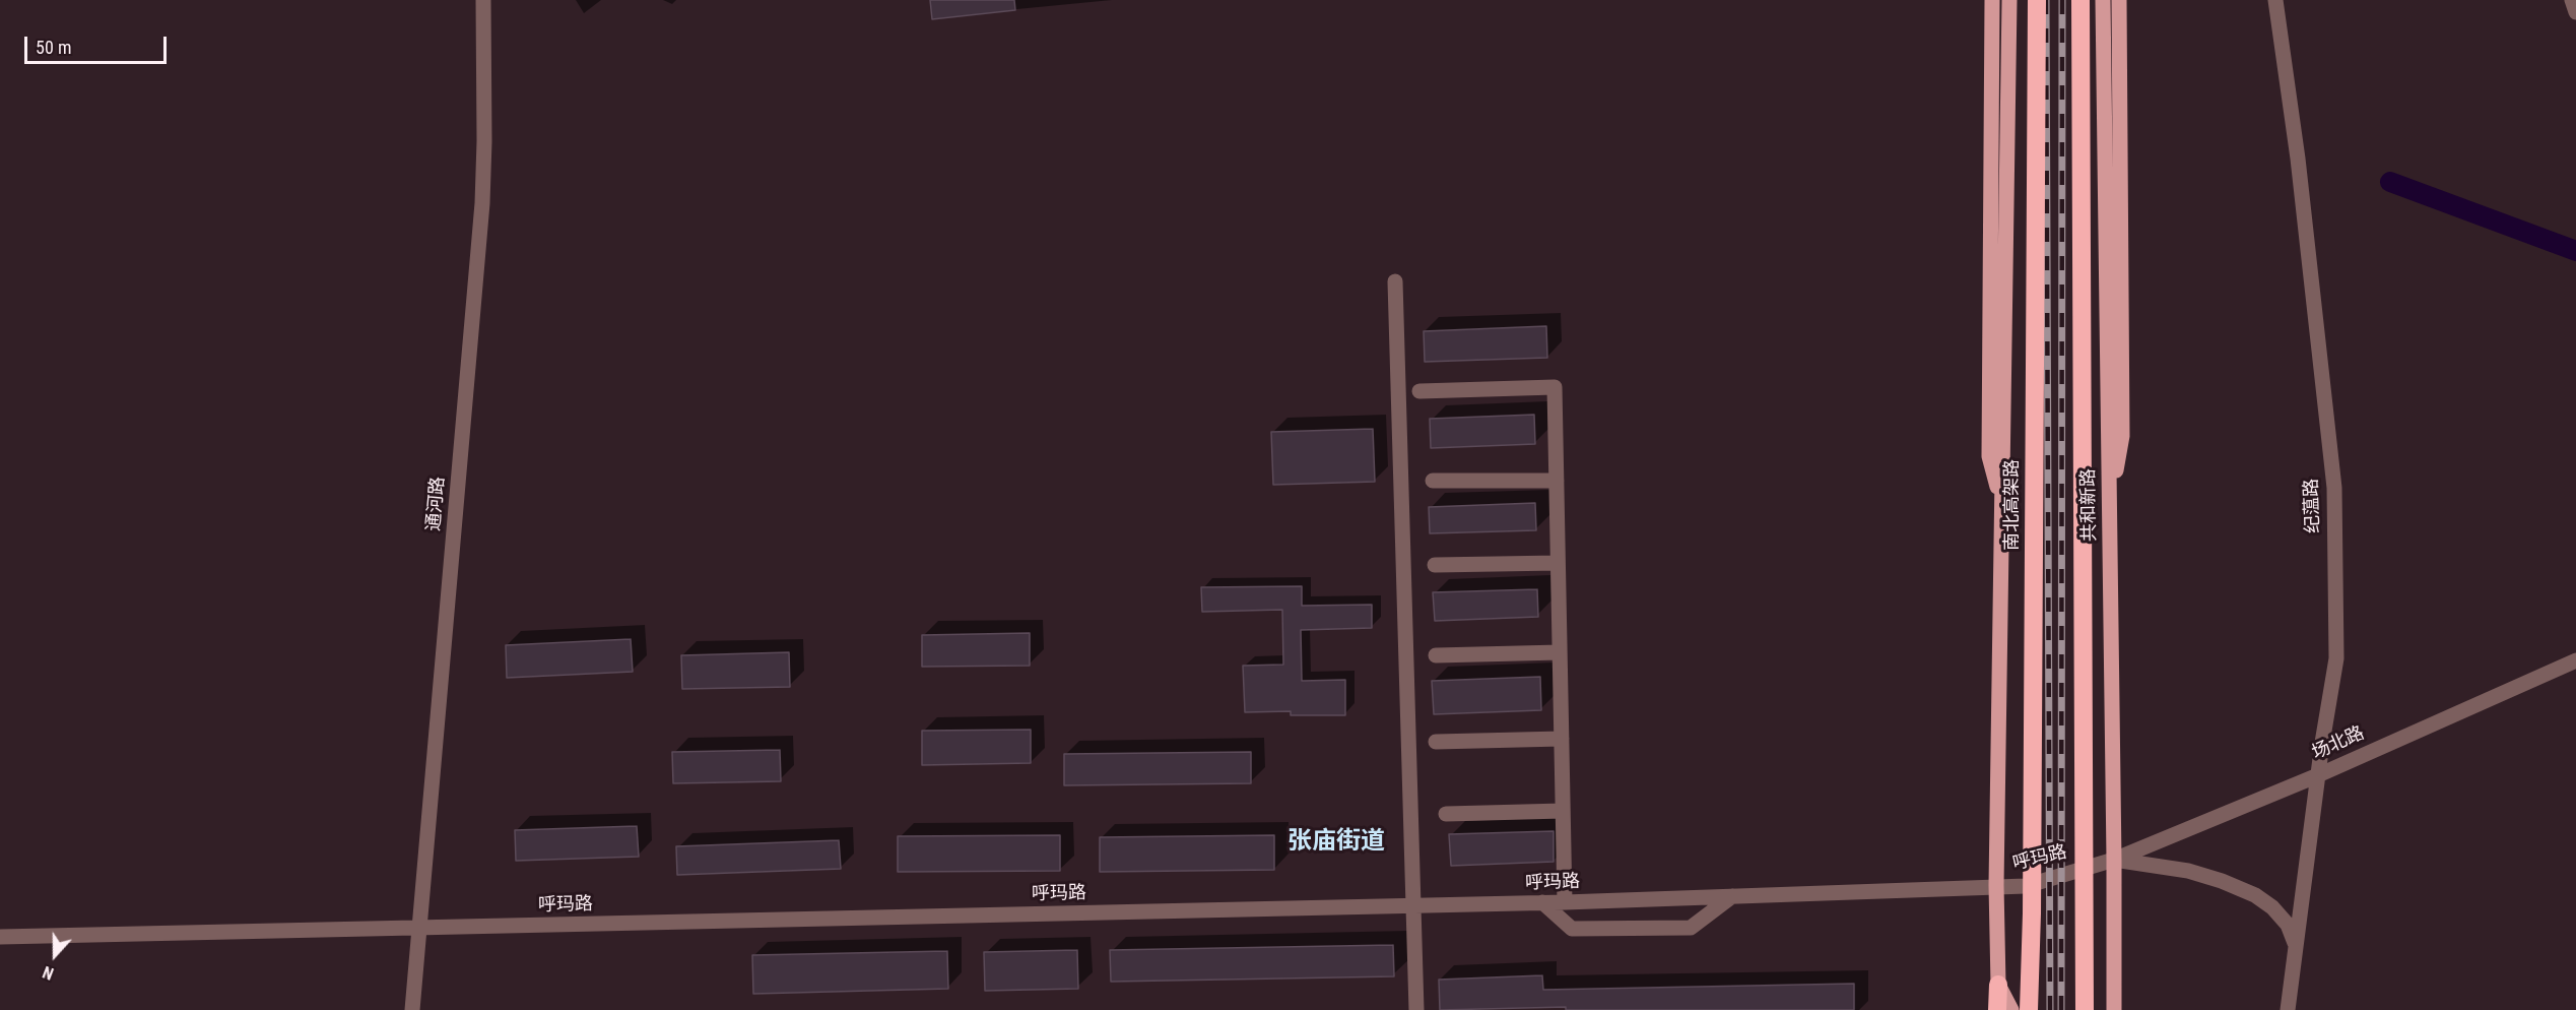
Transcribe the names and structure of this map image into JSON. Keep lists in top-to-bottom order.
{
  "streets": {
    "highway": ["南北高架路"],
    "main road": ["共和新路"],
    "street": [
      "通河路",
      "纪蕰路",
      "场北路",
      "呼玛路"
    ]
  },
  "crossings": [
    ["通河路", "呼玛路"],
    ["共和新路", "场北路"],
    ["共和新路", "呼玛路"],
    ["纪蕰路", "场北路"],
    ["场北路", "呼玛路"]
  ],
  "districts": ["张庙街道"],
  "scale_bar": "50 m",
  "north": "bottom"
}
